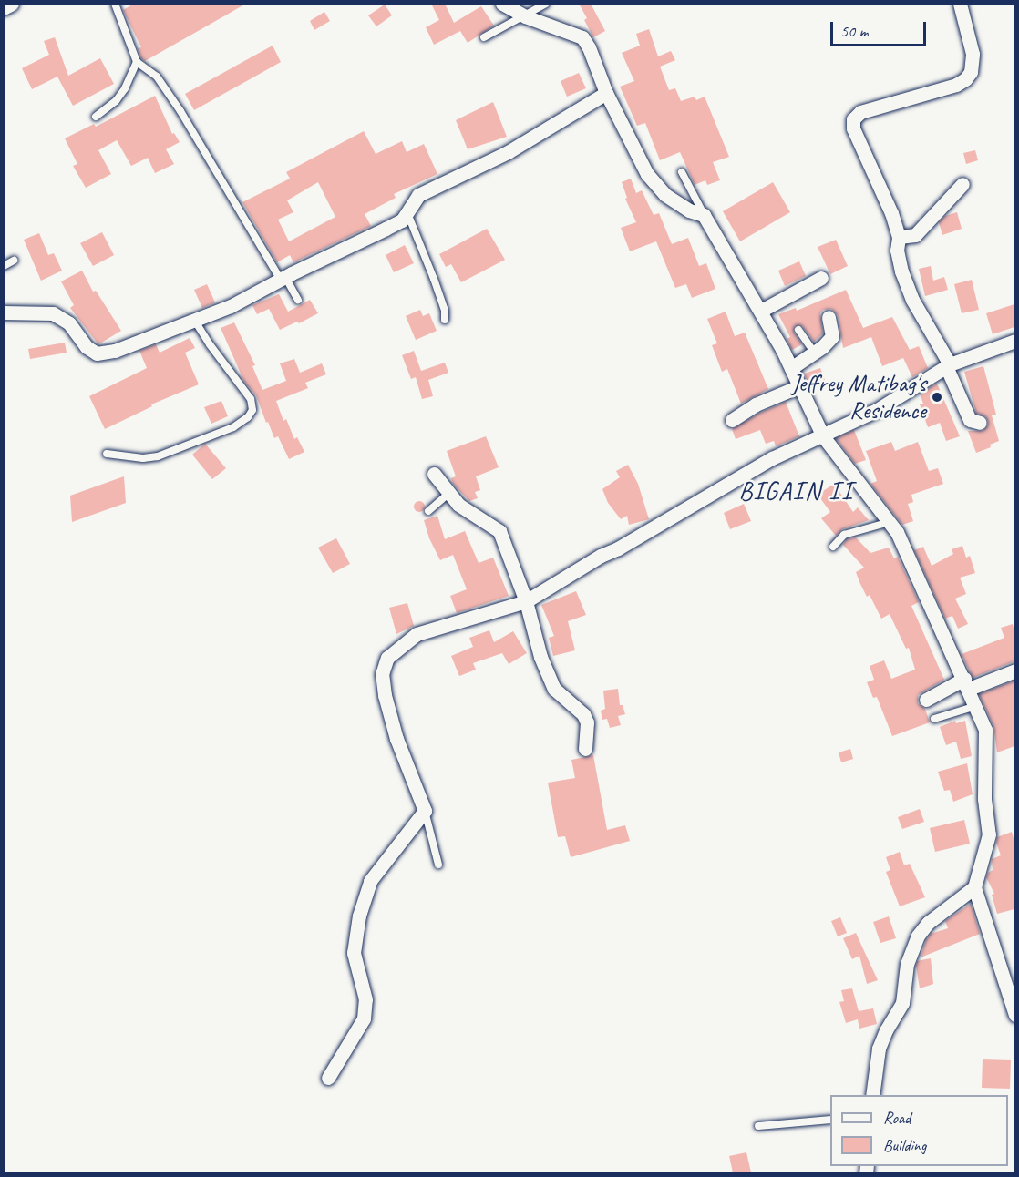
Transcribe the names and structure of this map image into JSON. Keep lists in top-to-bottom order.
{
  "districts": ["BIGAIN II"],
  "places": ["Jeffrey Matibag's Residence"],
  "legend": ["Road", "Building"],
  "scale_bar": "50 m"
}
